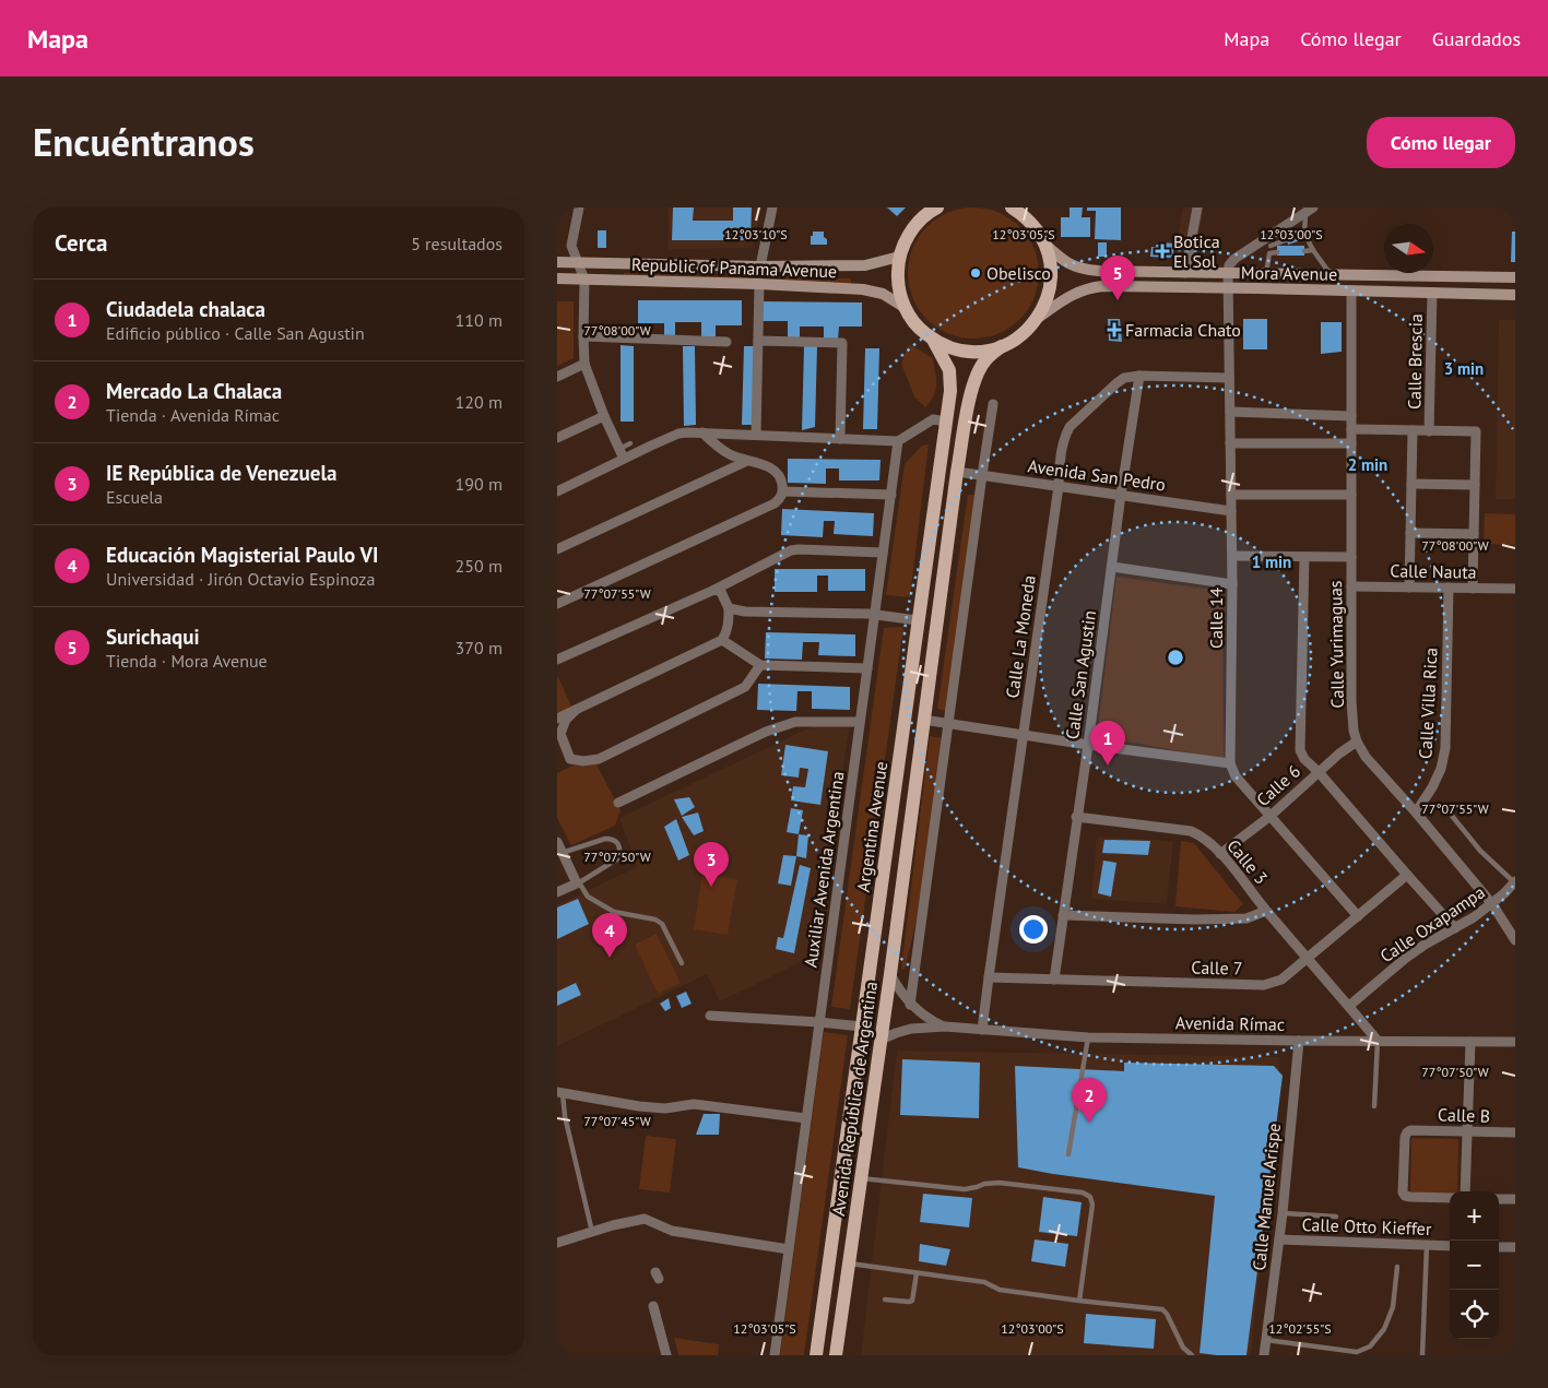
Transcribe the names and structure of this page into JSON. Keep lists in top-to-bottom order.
{
  "streets": {
    "main road": [
      "Republic of Panama Avenue",
      "Mora Avenue",
      "Argentina Avenue",
      "Avenida República de Argentina"
    ],
    "street": [
      "Calle Brescia",
      "Avenida San Pedro",
      "Calle Nauta",
      "Calle 14",
      "Calle La Moneda",
      "Calle Yurimaguas",
      "Calle San Agustin",
      "Calle Villa Rica",
      "Calle 6",
      "Calle 3",
      "Auxiliar Avenida Argentina",
      "Calle Oxapampa",
      "Calle 7",
      "Avenida Rímac",
      "Calle B",
      "Calle Manuel Arispe",
      "Calle Otto Kieffer"
    ]
  },
  "crossings": [
    ["Mora Avenue", "Calle Brescia"],
    ["Mora Avenue", "Calle 14"],
    ["Mora Avenue", "Calle Yurimaguas"],
    ["Calle Brescia", "Calle Nauta"],
    ["Avenida San Pedro", "Calle 14"],
    ["Avenida San Pedro", "Calle La Moneda"],
    ["Avenida San Pedro", "Calle San Agustin"],
    ["Avenida San Pedro", "Argentina Avenue"],
    ["Calle Nauta", "Calle Yurimaguas"],
    ["Calle Nauta", "Calle Villa Rica"],
    ["Calle 14", "Calle La Moneda"],
    ["Calle La Moneda", "Calle San Agustin"],
    ["Calle La Moneda", "Calle 7"],
    ["Calle La Moneda", "Avenida Rímac"],
    ["Calle Yurimaguas", "Calle Villa Rica"],
    ["Calle Yurimaguas", "Calle 6"],
    ["Calle Yurimaguas", "Calle Oxapampa"],
    ["Calle San Agustin", "Calle 3"],
    ["Calle San Agustin", "Calle 7"],
    ["Calle 6", "Calle 3"],
    ["Argentina Avenue", "Avenida Rímac"],
    ["Argentina Avenue", "Avenida República de Argentina"],
    ["Calle 3", "Calle Oxapampa"],
    ["Calle 3", "Calle 7"],
    ["Avenida Rímac", "Avenida República de Argentina"],
    ["Avenida Rímac", "Calle Manuel Arispe"],
    ["Calle Manuel Arispe", "Calle Otto Kieffer"]
  ],
  "places": {
    "health": ["Botica El Sol", "Farmacia Chato"],
    "other": ["Obelisco"]
  },
  "north": "right",
  "page": {
    "header": "Mapa",
    "nav": ["Mapa", "Cómo llegar", "Guardados"],
    "title": "Encuéntranos",
    "buttons": "Cómo llegar",
    "heading": ["Cerca", "5 resultados"],
    "pins": [
      "5",
      "1",
      "3",
      "4",
      "2"
    ],
    "list": [
      {
        "mark": "1",
        "name": "Ciudadela chalaca",
        "note": "Edificio público · Calle San Agustin",
        "value": "110 m"
      },
      {
        "mark": "2",
        "name": "Mercado La Chalaca",
        "note": "Tienda · Avenida Rímac",
        "value": "120 m"
      },
      {
        "mark": "3",
        "name": "IE República de Venezuela",
        "note": "Escuela",
        "value": "190 m"
      },
      {
        "mark": "4",
        "name": "Educación Magisterial Paulo VI",
        "note": "Universidad · Jirón Octavio Espinoza",
        "value": "250 m"
      },
      {
        "mark": "5",
        "name": "Surichaqui",
        "note": "Tienda · Mora Avenue",
        "value": "370 m"
      }
    ],
    "map_buttons": ["+", "−"]
  },
  "coordinates": [
    "12°03'10\"S",
    "12°03'05\"S",
    "12°03'00\"S",
    "77°08'00\"W",
    "77°07'55\"W",
    "77°07'50\"W",
    "77°07'45\"W",
    "12°02'55\"S"
  ],
  "rings": ["3 min", "2 min", "1 min"]
}
